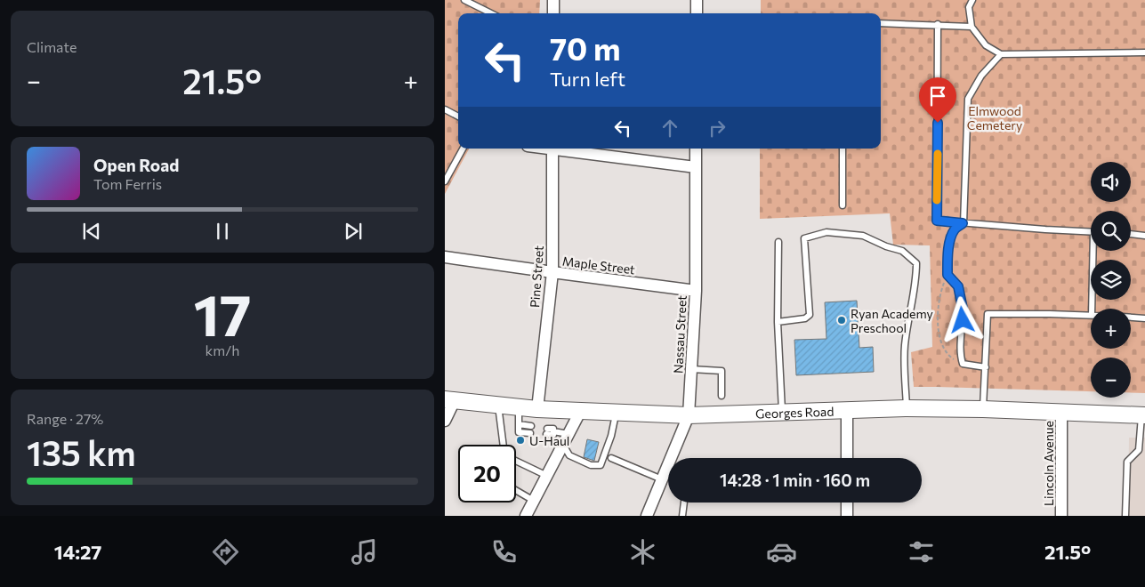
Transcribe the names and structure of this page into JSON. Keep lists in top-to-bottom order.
{
  "streets": {
    "street": [
      "Maple Street",
      "Pine Street",
      "Nassau Street",
      "Georges Road",
      "Lincoln Avenue"
    ]
  },
  "crossings": [
    ["Maple Street", "Pine Street"],
    ["Maple Street", "Nassau Street"],
    ["Pine Street", "Georges Road"],
    ["Nassau Street", "Georges Road"],
    ["Georges Road", "Lincoln Avenue"]
  ],
  "parks": ["Elmwood Cemetery"],
  "places": ["Ryan Academy Preschool", "U-Haul"],
  "page": {
    "tile": [
      "Climate",
      ["17", "km/h"],
      ["Range · 27%", "135 km"]
    ],
    "turn": ["70 m", "Turn left"],
    "heat": ["−", "21.5°", "+"],
    "song": ["Open Road", "Tom Ferris"],
    "map_buttons": ["+", "−"],
    "limit": "20",
    "trip": "14:28 · 1 min · 160 m",
    "tabs": ["14:27", "21.5°"]
  }
}
